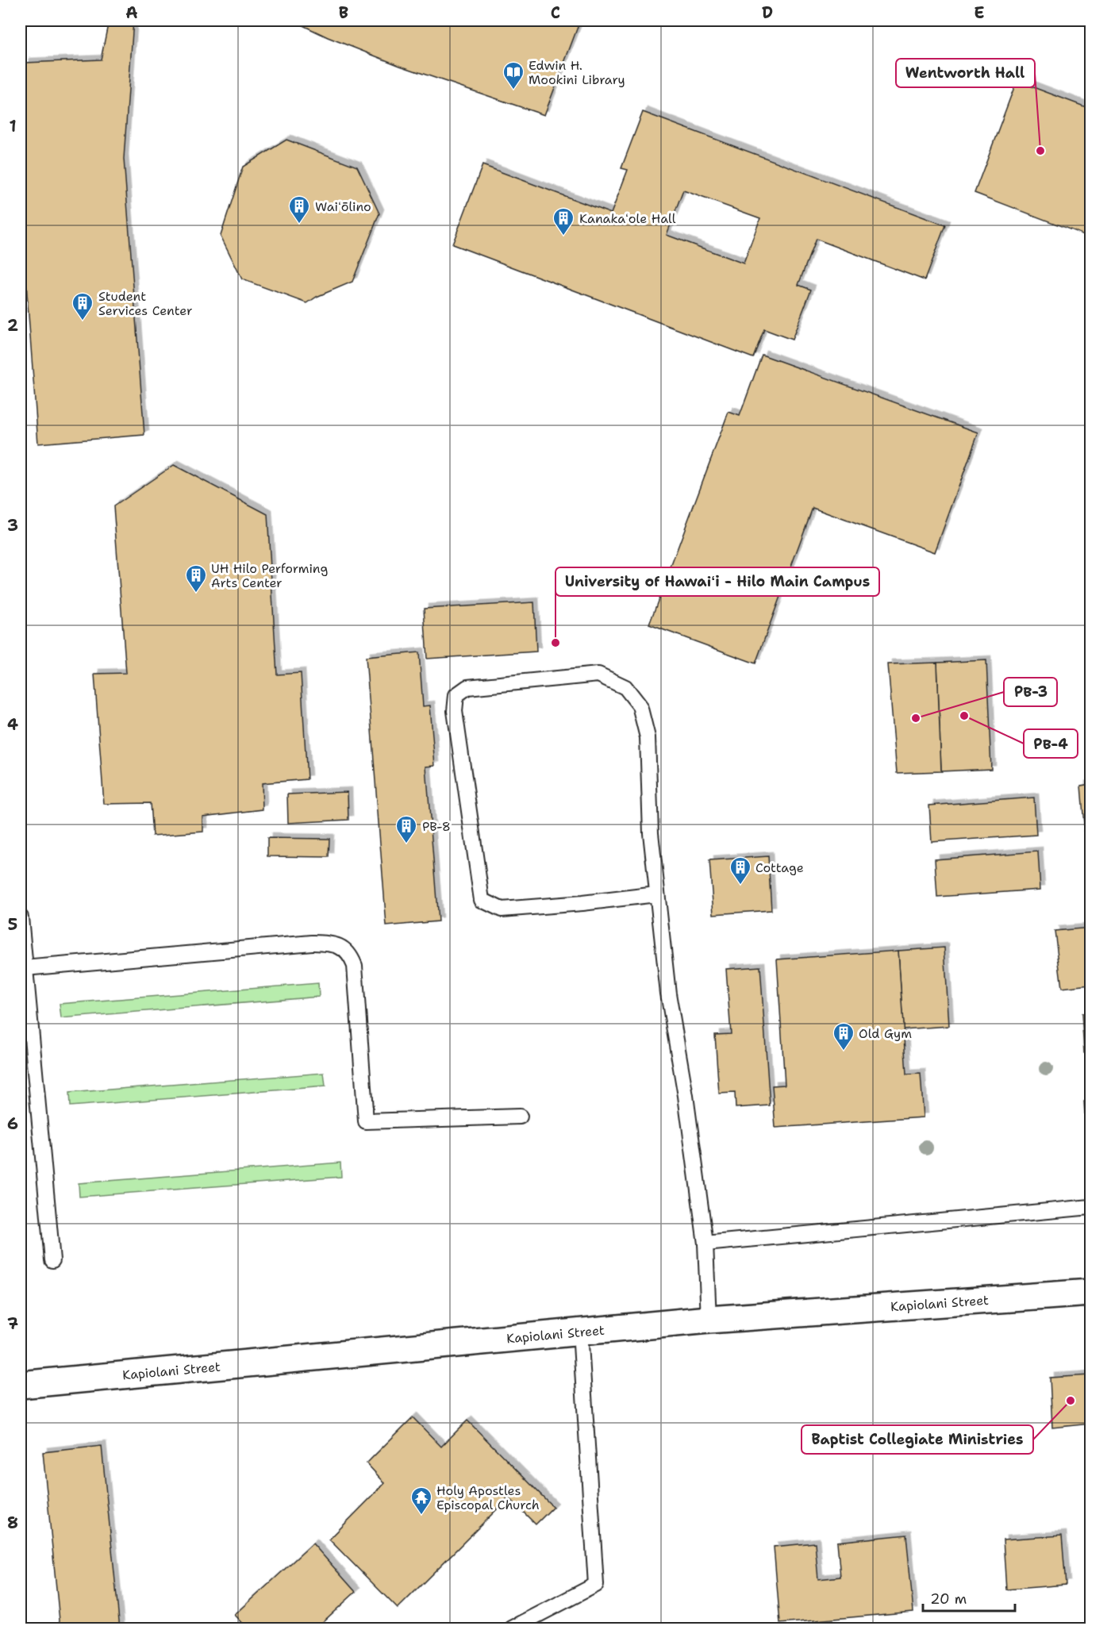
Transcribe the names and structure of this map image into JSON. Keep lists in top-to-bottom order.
{
  "streets": {
    "street": ["Kapiolani Street"]
  },
  "places": {
    "library": ["Edwin H. Mookini Library"],
    "other": [
      "Wentworth Hall",
      "University of Hawaiʻi - Hilo Main Campus",
      "PB-4",
      "PB-3",
      "Baptist Collegiate Ministries"
    ],
    "building": [
      "Waiʻōlino",
      "Kanakaʻole Hall",
      "Student Services Center",
      "UH Hilo Performing Arts Center",
      "PB-8",
      "Cottage",
      "Old Gym"
    ],
    "temple": ["Holy Apostles Episcopal Church"]
  },
  "scale_bar": "20 m",
  "grid": {
    "columns": [
      "A",
      "B",
      "C",
      "D",
      "E"
    ],
    "rows": [
      "1",
      "2",
      "3",
      "4",
      "5",
      "6",
      "7",
      "8"
    ]
  }
}
